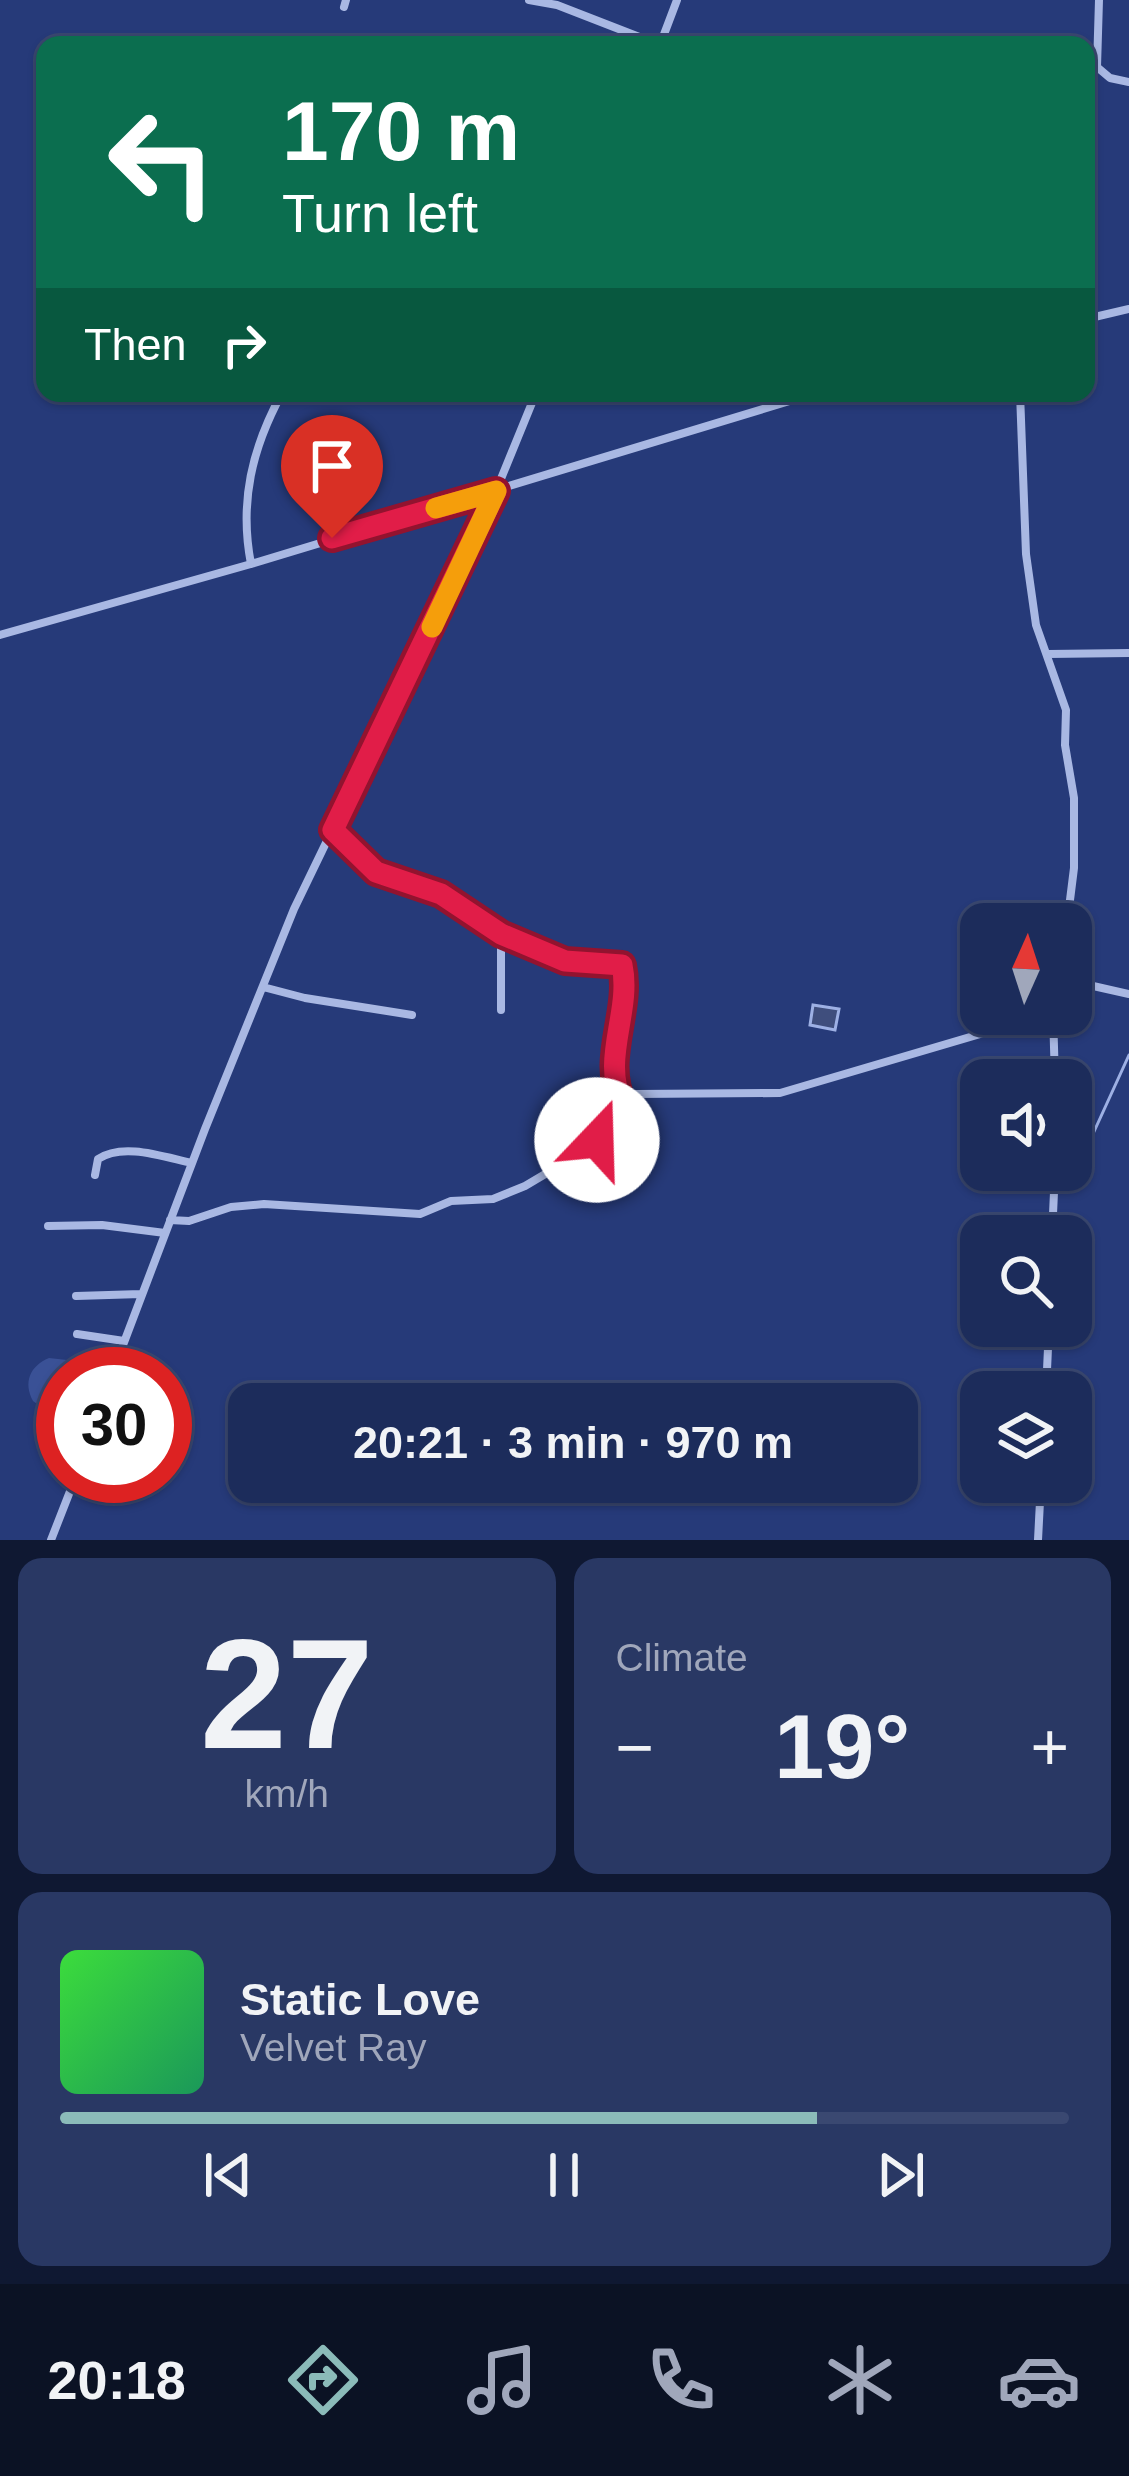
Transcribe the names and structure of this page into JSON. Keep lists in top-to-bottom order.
{
  "north": "top",
  "page": {
    "turn": ["170 m", "Turn left"],
    "then": "Then",
    "limit": "30",
    "trip": "20:21 · 3 min · 970 m",
    "tile": [
      ["27", "km/h"],
      "Climate"
    ],
    "heat": ["−", "19°", "+"],
    "song": ["Static Love", "Velvet Ray"],
    "tabs": "20:18"
  }
}
